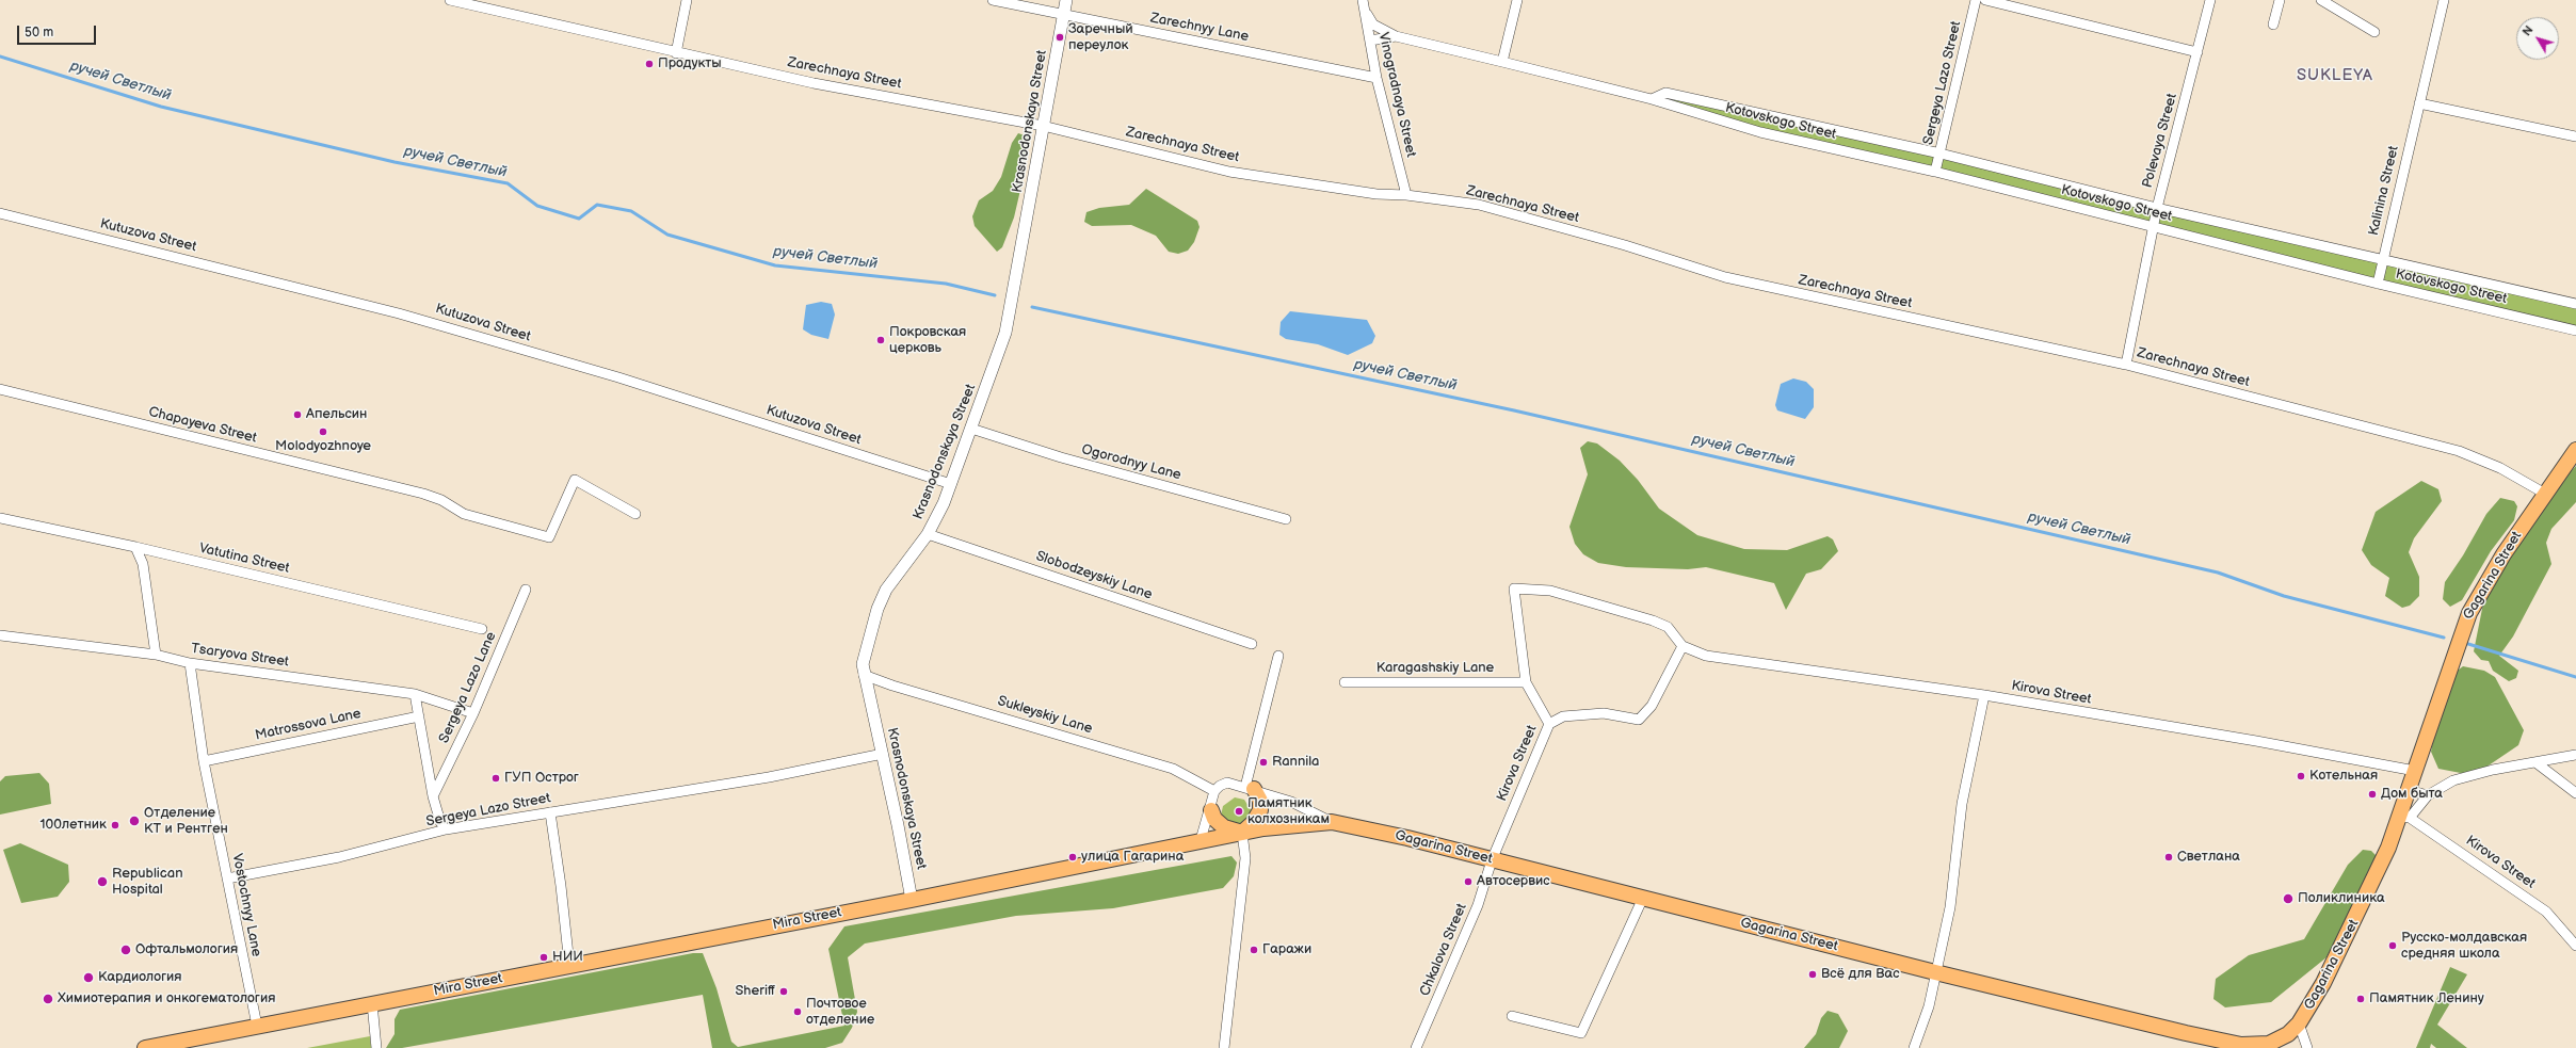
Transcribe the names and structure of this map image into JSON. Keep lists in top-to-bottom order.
{
  "streets": {
    "main road": ["Gagarina Street", "Mira Street"],
    "street": [
      "Zarechnyy Lane",
      "Zarechnaya Street",
      "Sergeya Lazo Street",
      "Vinogradnaya Street",
      "Krasnodonskaya Street",
      "Kotovskogo Street",
      "Polevaya Street",
      "Kalinina Street",
      "Kutuzova Street",
      "Chapayeva Street",
      "Ogorodnyy Lane",
      "Vatutina Street",
      "Slobodzeyskiy Lane",
      "Tsaryova Street",
      "Karagashskiy Lane",
      "Sergeya Lazo Lane",
      "Kirova Street",
      "Sukleyskiy Lane",
      "Matrossova Lane",
      "Vostochnyy Lane",
      "Chkalova Street"
    ]
  },
  "crossings": [
    ["Zarechnyy Lane", "Vinogradnaya Street"],
    ["Zarechnyy Lane", "Krasnodonskaya Street"],
    ["Zarechnaya Street", "Vinogradnaya Street"],
    ["Zarechnaya Street", "Krasnodonskaya Street"],
    ["Zarechnaya Street", "Polevaya Street"],
    ["Zarechnaya Street", "Gagarina Street"],
    ["Sergeya Lazo Street", "Krasnodonskaya Street"],
    ["Sergeya Lazo Street", "Kotovskogo Street"],
    ["Sergeya Lazo Street", "Vostochnyy Lane"],
    ["Vinogradnaya Street", "Kotovskogo Street"],
    ["Krasnodonskaya Street", "Kutuzova Street"],
    ["Krasnodonskaya Street", "Ogorodnyy Lane"],
    ["Krasnodonskaya Street", "Slobodzeyskiy Lane"],
    ["Krasnodonskaya Street", "Sukleyskiy Lane"],
    ["Krasnodonskaya Street", "Mira Street"],
    ["Kotovskogo Street", "Polevaya Street"],
    ["Kotovskogo Street", "Kalinina Street"],
    ["Gagarina Street", "Kirova Street"],
    ["Gagarina Street", "Sukleyskiy Lane"],
    ["Gagarina Street", "Mira Street"],
    ["Gagarina Street", "Chkalova Street"],
    ["Tsaryova Street", "Sergeya Lazo Lane"],
    ["Tsaryova Street", "Vostochnyy Lane"],
    ["Karagashskiy Lane", "Kirova Street"],
    ["Kirova Street", "Chkalova Street"],
    ["Sukleyskiy Lane", "Mira Street"],
    ["Matrossova Lane", "Vostochnyy Lane"],
    ["Vostochnyy Lane", "Mira Street"]
  ],
  "districts": ["SUKLEYA"],
  "water": ["ручей Светлый"],
  "places": [
    "Заречный переулок",
    "Продукты",
    "Покровская церковь",
    "Апельсин",
    "Molodyozhnoye",
    "Rannila",
    "Котельная",
    "ГУП Острог",
    "Дом быта",
    "Памятник колхозникам",
    "Отделение КТ и Рентген",
    "100летник",
    "улица Гагарина",
    "Светлана",
    "Republican Hospital",
    "Автосервис",
    "Поликлиника",
    "Русско-молдавская средняя школа",
    "Офтальмология",
    "Гаражи",
    "НИИ",
    "Всё для Вас",
    "Кардиология",
    "Sheriff",
    "Химиотерапия и онкогематология",
    "Памятник Ленину",
    "Почтовое отделение"
  ],
  "scale_bar": "50 m",
  "north": "top left"
}
